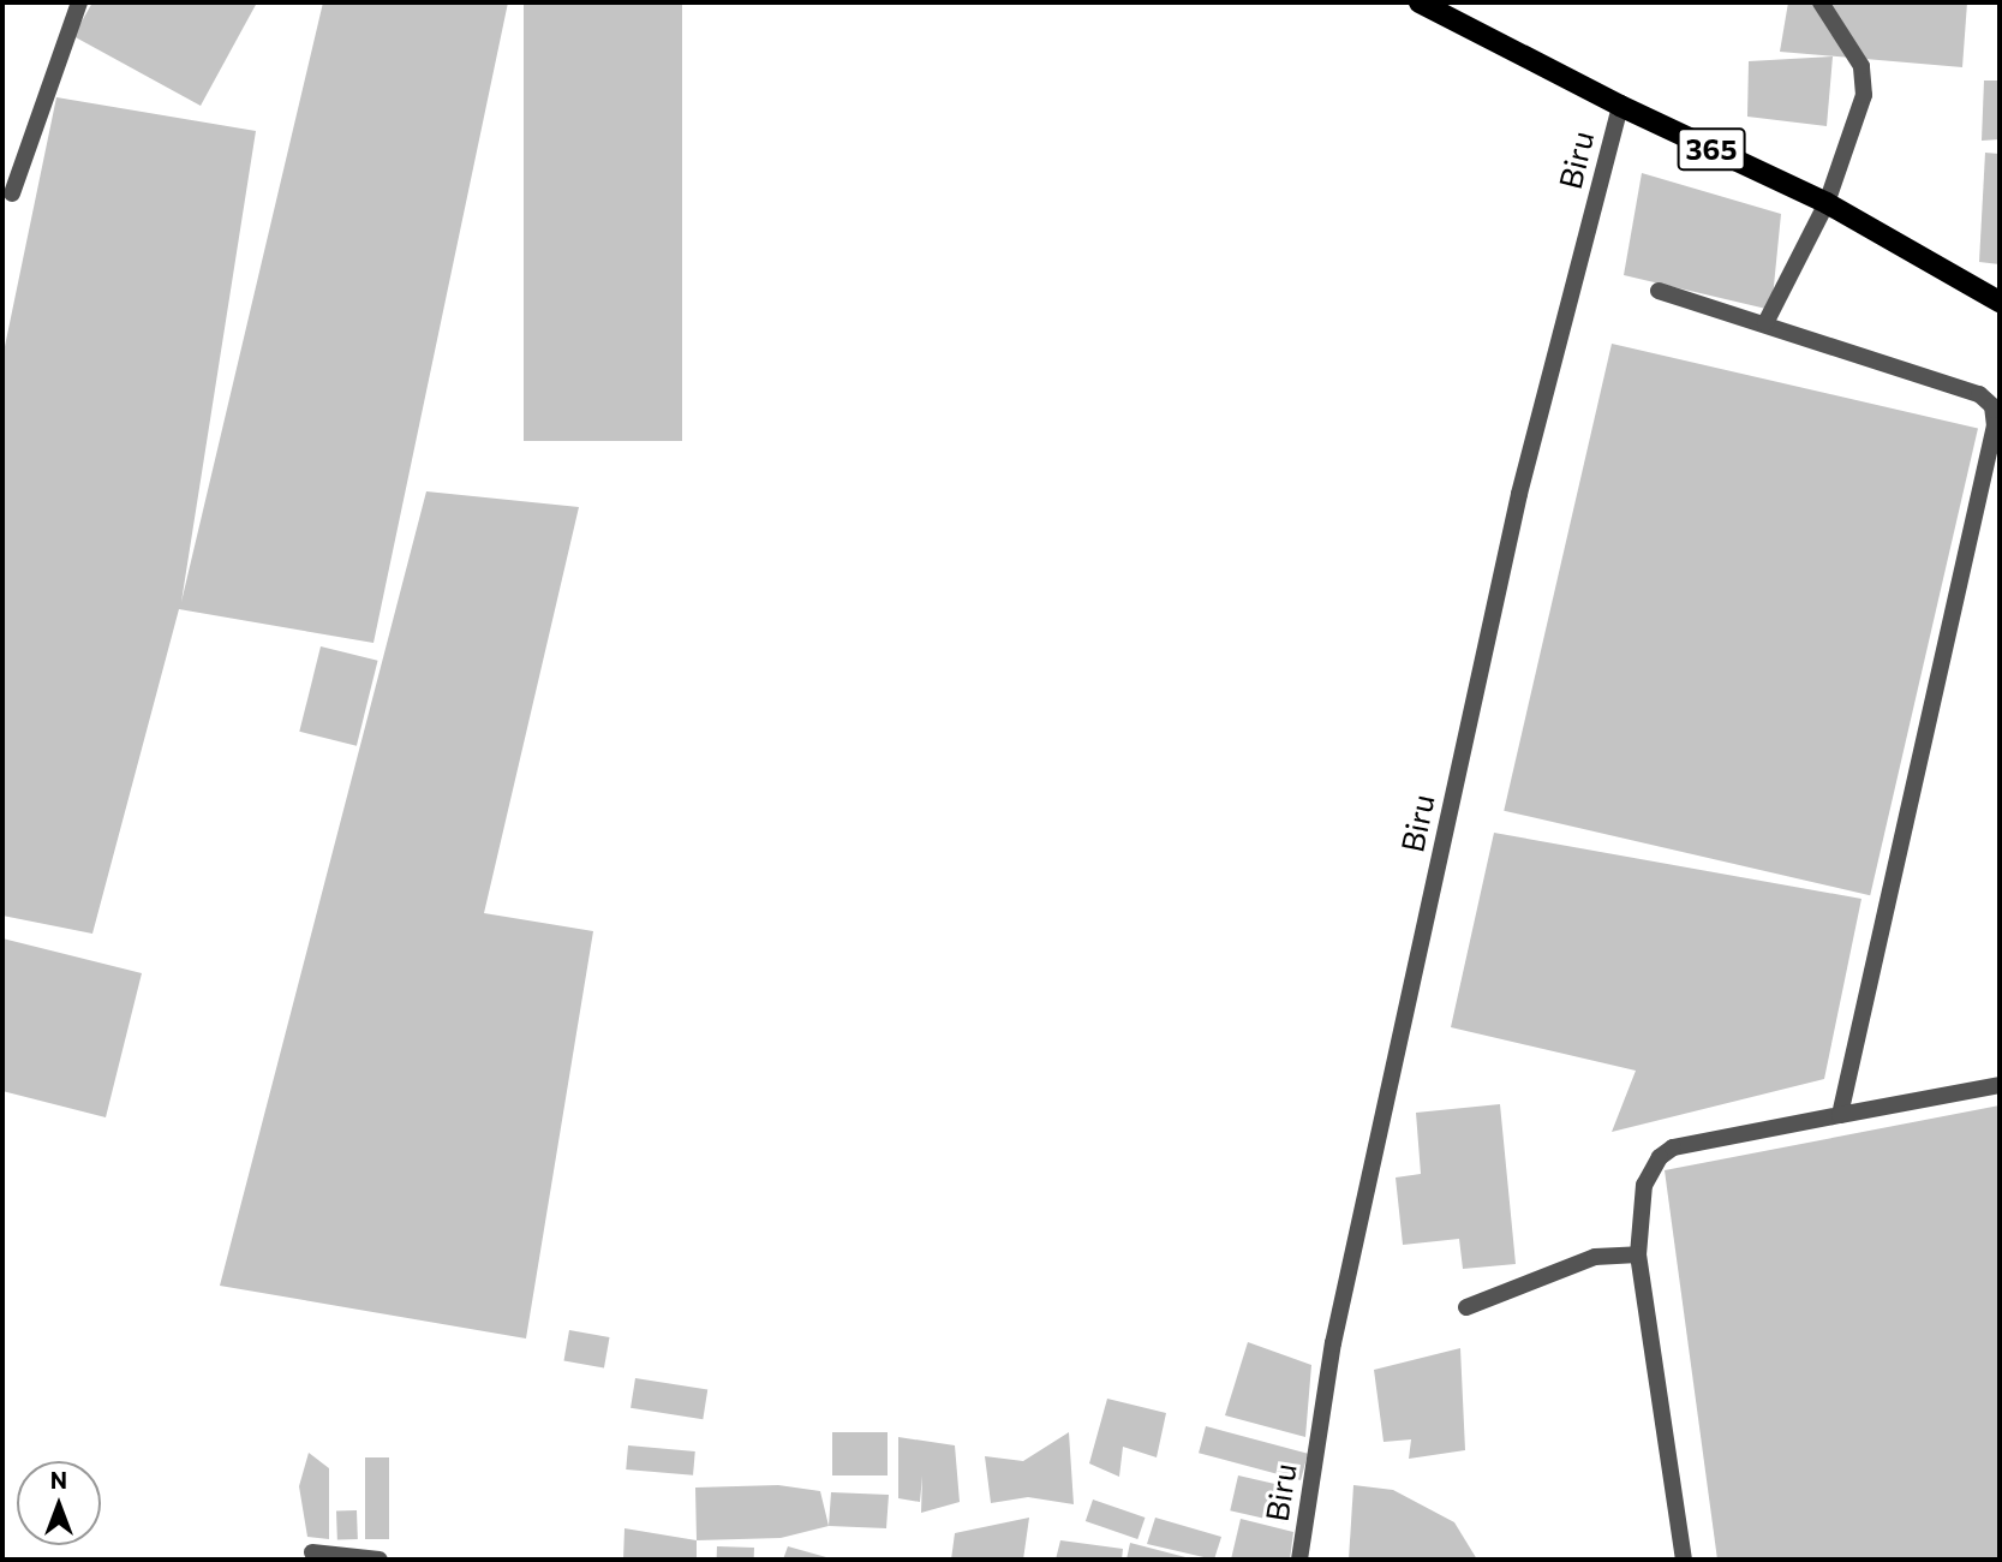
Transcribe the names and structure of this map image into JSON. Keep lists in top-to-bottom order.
{
  "streets": {
    "main road": ["365"],
    "street": ["Biru"]
  },
  "crossings": [
    ["365", "Biru"]
  ],
  "north": "top"
}
